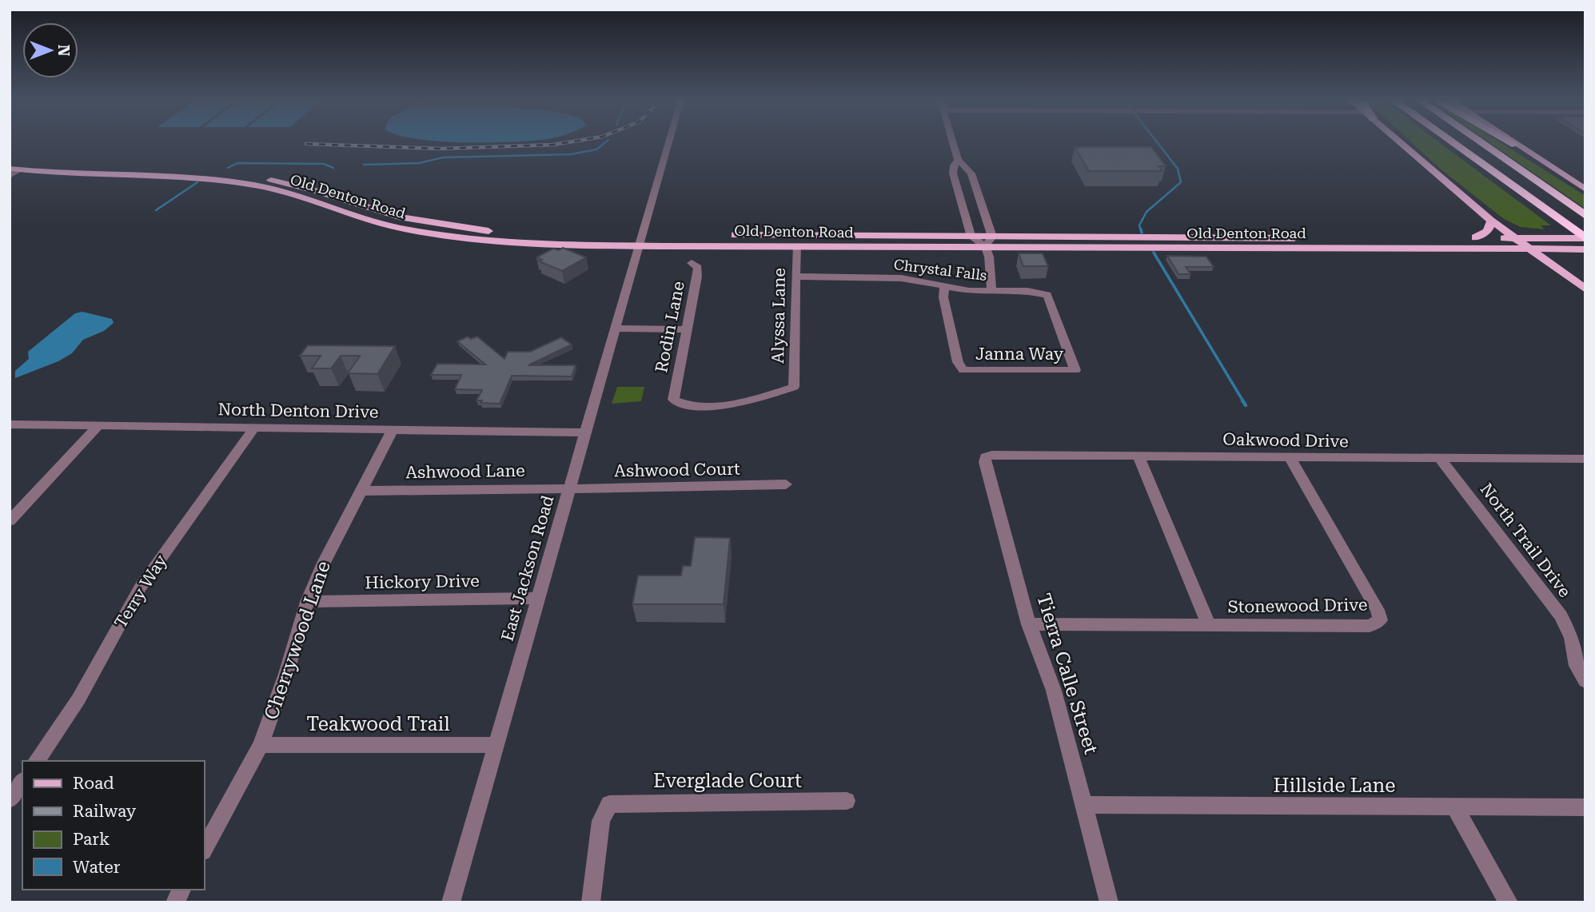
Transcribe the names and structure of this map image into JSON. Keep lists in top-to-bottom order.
{
  "streets": {
    "main road": ["Old Denton Road"],
    "street": [
      "Chrystal Falls",
      "Alyssa Lane",
      "Rodin Lane",
      "Janna Way",
      "North Denton Drive",
      "Oakwood Drive",
      "Ashwood Court",
      "Ashwood Lane",
      "North Trail Drive",
      "East Jackson Road",
      "Hickory Drive",
      "Terry Way",
      "Stonewood Drive",
      "Cherrywood Lane",
      "Tierra Calle Street",
      "Teakwood Trail",
      "Everglade Court",
      "Hillside Lane"
    ]
  },
  "crossings": [
    ["Old Denton Road", "Alyssa Lane"],
    ["Old Denton Road", "East Jackson Road"],
    ["Chrystal Falls", "Alyssa Lane"],
    ["Chrystal Falls", "Janna Way"],
    ["Alyssa Lane", "Rodin Lane"],
    ["North Denton Drive", "East Jackson Road"],
    ["North Denton Drive", "Terry Way"],
    ["North Denton Drive", "Cherrywood Lane"],
    ["Oakwood Drive", "North Trail Drive"],
    ["Oakwood Drive", "Stonewood Drive"],
    ["Oakwood Drive", "Tierra Calle Street"],
    ["Ashwood Court", "Ashwood Lane"],
    ["Ashwood Court", "East Jackson Road"],
    ["Ashwood Lane", "East Jackson Road"],
    ["Ashwood Lane", "Cherrywood Lane"],
    ["East Jackson Road", "Hickory Drive"],
    ["East Jackson Road", "Teakwood Trail"],
    ["Hickory Drive", "Cherrywood Lane"],
    ["Stonewood Drive", "Tierra Calle Street"],
    ["Cherrywood Lane", "Teakwood Trail"],
    ["Tierra Calle Street", "Hillside Lane"]
  ],
  "legend": [
    "Road",
    "Railway",
    "Park",
    "Water"
  ],
  "north": "right"
}
